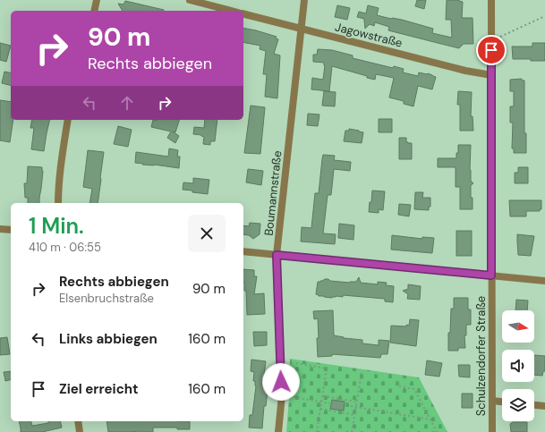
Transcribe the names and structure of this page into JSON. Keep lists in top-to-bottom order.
{
  "streets": {
    "street": ["Jagowstraße", "Boumannstraße", "Schulzendorfer Straße"]
  },
  "crossings": [
    ["Jagowstraße", "Boumannstraße"],
    ["Jagowstraße", "Schulzendorfer Straße"]
  ],
  "north": "right",
  "page": {
    "turn": ["90 m", "Rechts abbiegen"],
    "heading": ["1 Min.", "410 m · 06:55"],
    "list": [
      {
        "name": "Rechts abbiegen",
        "note": "Elsenbruchstraße",
        "value": "90 m"
      },
      {
        "name": "Links abbiegen",
        "value": "160 m"
      },
      {
        "name": "Ziel erreicht",
        "value": "160 m"
      }
    ]
  }
}
